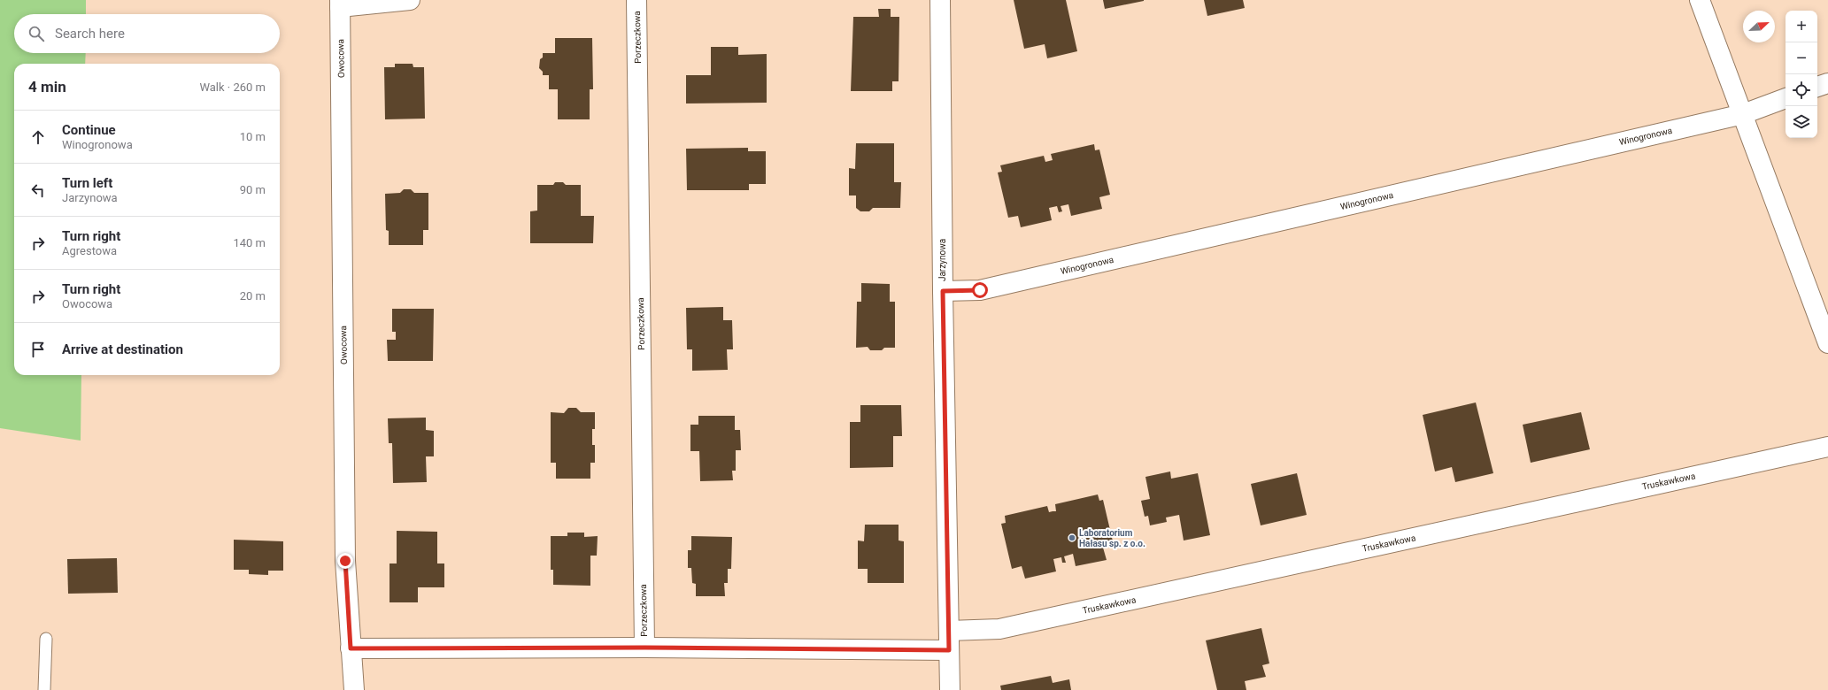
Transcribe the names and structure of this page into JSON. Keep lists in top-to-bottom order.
{
  "streets": {
    "street": [
      "Porzeczkowa",
      "Owocowa",
      "Winogronowa",
      "Jarzynowa",
      "Truskawkowa"
    ]
  },
  "crossings": [
    ["Winogronowa", "Jarzynowa"],
    ["Jarzynowa", "Truskawkowa"]
  ],
  "places": ["Laboratorium Hałasu sp. z o.o."],
  "north": "top right",
  "page": {
    "map_buttons": ["+", "−"],
    "search": "Search here",
    "heading": ["4 min", "Walk · 260 m"],
    "list": [
      ["Continue", "Winogronowa", "10 m"],
      ["Turn left", "Jarzynowa", "90 m"],
      ["Turn right", "Agrestowa", "140 m"],
      ["Turn right", "Owocowa", "20 m"],
      "Arrive at destination"
    ]
  }
}
